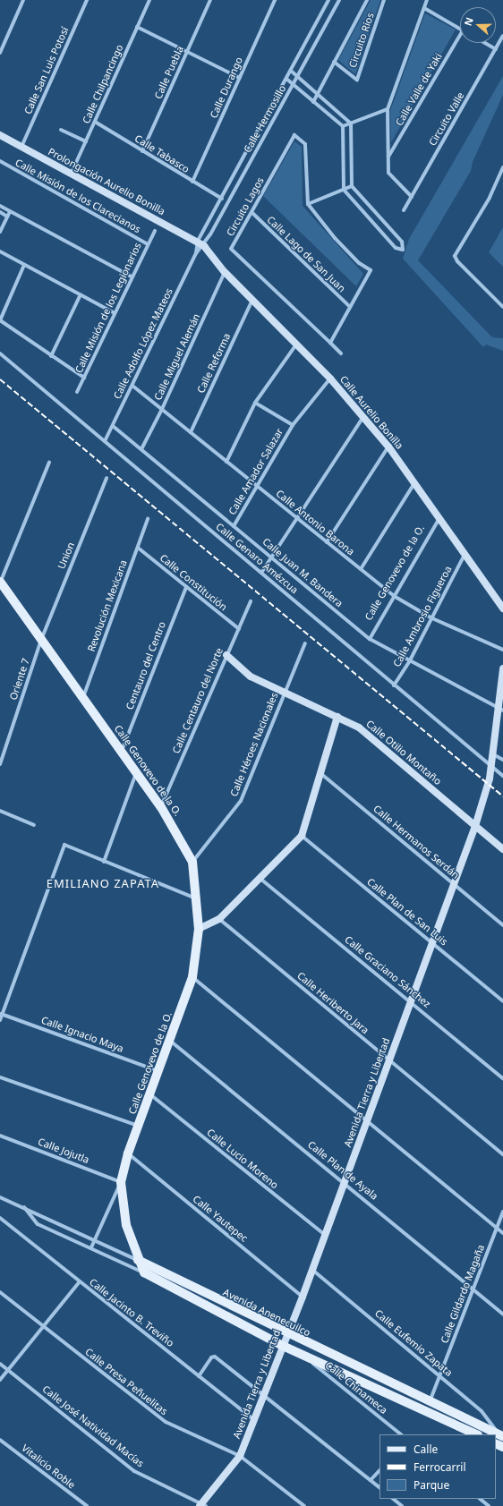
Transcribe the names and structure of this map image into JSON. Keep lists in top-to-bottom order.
{
  "streets": {
    "main road": ["Calle Genovevo de la O.", "Avenida Anenecuilco"],
    "street": [
      "Circuito Ríos",
      "Calle San Luis Potosí",
      "Calle Puebla",
      "Calle Chilpancingo",
      "Calle Durango",
      "Calle Valle de Yaki",
      "Calle Hermosillo",
      "Circuito Valle",
      "Calle Tabasco",
      "Prolongación Aurelio Bonilla",
      "Calle Misión de los Clarecianos",
      "Circuito Lagos",
      "Calle Lago de San Juan",
      "Calle Misión de los Legionarios",
      "Calle Adolfo López Mateos",
      "Calle Miguel Alemán",
      "Calle Reforma",
      "Calle Aurelio Bonilla",
      "Calle Amador Salazar",
      "Calle Antonio Barona",
      "Union",
      "Calle Genaro Amézcua",
      "Calle Juan M. Bandera",
      "Calle Constitución",
      "Revolución Mexicana",
      "Calle Ambrosio Figueroa",
      "Centauro del Centro",
      "Oriente 7",
      "Calle Centauro del Norte",
      "Calle Héroes Nacionales",
      "Calle Otilio Montaño",
      "Calle Hermanos Serdán",
      "Calle Plan de San Luis",
      "Calle Graciano Sánchez",
      "Calle Heriberto Jara",
      "Calle Ignacio Maya",
      "Avenida Tierra y Libertad",
      "Calle Jojutla",
      "Calle Lucio Moreno",
      "Calle Plan de Ayala",
      "Calle Yautepec",
      "Calle Gildardo Magaña",
      "Calle Jacinto B. Treviño",
      "Calle Eufemio Zapata",
      "Calle Presa Peñuelitas",
      "Calle Chinameca",
      "Calle José Natividad Macías",
      "Vitalicio Roble"
    ]
  },
  "crossings": [
    ["Calle San Luis Potosí", "Prolongación Aurelio Bonilla"],
    ["Calle Puebla", "Calle Tabasco"],
    ["Calle Chilpancingo", "Calle Tabasco"],
    ["Calle Chilpancingo", "Prolongación Aurelio Bonilla"],
    ["Calle Durango", "Calle Tabasco"],
    ["Calle Hermosillo", "Calle Tabasco"],
    ["Calle Hermosillo", "Prolongación Aurelio Bonilla"],
    ["Calle Hermosillo", "Calle Adolfo López Mateos"],
    ["Calle Hermosillo", "Calle Aurelio Bonilla"],
    ["Prolongación Aurelio Bonilla", "Calle Adolfo López Mateos"],
    ["Prolongación Aurelio Bonilla", "Calle Aurelio Bonilla"],
    ["Calle Misión de los Clarecianos", "Calle Misión de los Legionarios"],
    ["Circuito Lagos", "Calle Lago de San Juan"],
    ["Calle Adolfo López Mateos", "Calle Aurelio Bonilla"],
    ["Calle Adolfo López Mateos", "Calle Antonio Barona"],
    ["Calle Adolfo López Mateos", "Calle Genaro Amézcua"],
    ["Calle Adolfo López Mateos", "Calle Juan M. Bandera"],
    ["Calle Miguel Alemán", "Calle Aurelio Bonilla"],
    ["Calle Miguel Alemán", "Calle Antonio Barona"],
    ["Calle Miguel Alemán", "Calle Juan M. Bandera"],
    ["Calle Reforma", "Calle Aurelio Bonilla"],
    ["Calle Reforma", "Calle Antonio Barona"],
    ["Calle Aurelio Bonilla", "Calle Amador Salazar"],
    ["Calle Aurelio Bonilla", "Calle Genovevo de la O."],
    ["Calle Aurelio Bonilla", "Calle Ambrosio Figueroa"],
    ["Calle Amador Salazar", "Calle Antonio Barona"],
    ["Calle Amador Salazar", "Calle Juan M. Bandera"],
    ["Calle Antonio Barona", "Calle Genovevo de la O."],
    ["Calle Antonio Barona", "Calle Ambrosio Figueroa"],
    ["Union", "Calle Genovevo de la O."],
    ["Union", "Oriente 7"],
    ["Calle Genaro Amézcua", "Calle Ambrosio Figueroa"],
    ["Calle Genaro Amézcua", "Avenida Tierra y Libertad"],
    ["Calle Juan M. Bandera", "Calle Genovevo de la O."],
    ["Calle Juan M. Bandera", "Calle Ambrosio Figueroa"],
    ["Calle Juan M. Bandera", "Avenida Tierra y Libertad"],
    ["Calle Genovevo de la O.", "Revolución Mexicana"],
    ["Calle Genovevo de la O.", "Centauro del Centro"],
    ["Calle Genovevo de la O.", "Oriente 7"],
    ["Calle Genovevo de la O.", "Calle Centauro del Norte"],
    ["Calle Genovevo de la O.", "Calle Héroes Nacionales"],
    ["Calle Genovevo de la O.", "Calle Ignacio Maya"],
    ["Calle Genovevo de la O.", "Calle Jojutla"],
    ["Calle Genovevo de la O.", "Calle Lucio Moreno"],
    ["Calle Genovevo de la O.", "Calle Plan de Ayala"],
    ["Calle Genovevo de la O.", "Calle Yautepec"],
    ["Calle Genovevo de la O.", "Avenida Anenecuilco"],
    ["Calle Constitución", "Revolución Mexicana"],
    ["Calle Constitución", "Centauro del Centro"],
    ["Calle Constitución", "Calle Centauro del Norte"],
    ["Calle Centauro del Norte", "Calle Otilio Montaño"],
    ["Calle Héroes Nacionales", "Calle Otilio Montaño"],
    ["Calle Otilio Montaño", "Avenida Tierra y Libertad"],
    ["Calle Hermanos Serdán", "Avenida Tierra y Libertad"],
    ["Calle Plan de San Luis", "Avenida Tierra y Libertad"],
    ["Calle Graciano Sánchez", "Avenida Tierra y Libertad"],
    ["Calle Heriberto Jara", "Avenida Tierra y Libertad"],
    ["Avenida Tierra y Libertad", "Calle Lucio Moreno"],
    ["Avenida Tierra y Libertad", "Calle Plan de Ayala"],
    ["Avenida Tierra y Libertad", "Calle Yautepec"],
    ["Avenida Tierra y Libertad", "Calle Jacinto B. Treviño"],
    ["Avenida Tierra y Libertad", "Avenida Anenecuilco"],
    ["Avenida Tierra y Libertad", "Calle Eufemio Zapata"],
    ["Avenida Tierra y Libertad", "Calle Presa Peñuelitas"],
    ["Avenida Tierra y Libertad", "Calle José Natividad Macías"],
    ["Calle Plan de Ayala", "Calle Gildardo Magaña"],
    ["Calle Gildardo Magaña", "Avenida Anenecuilco"],
    ["Calle Gildardo Magaña", "Calle Eufemio Zapata"],
    ["Avenida Anenecuilco", "Calle Eufemio Zapata"],
    ["Avenida Anenecuilco", "Calle Chinameca"]
  ],
  "districts": ["EMILIANO ZAPATA"],
  "legend": ["Calle", "Ferrocarril", "Parque"],
  "north": "left"
}
